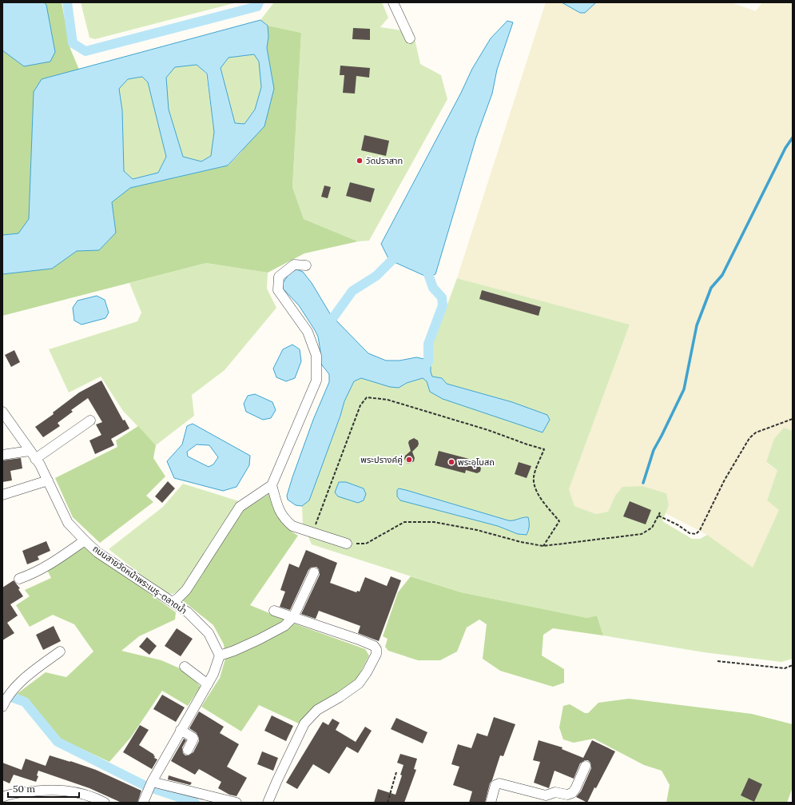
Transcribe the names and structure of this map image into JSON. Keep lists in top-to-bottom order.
{
  "streets": {
    "street": ["ถนนสายวัดหน้าพระเมรุ-ตลาดน้ำ"]
  },
  "places": ["วัดปราสาท", "พระปรางค์คู่", "พระอุโบสถ"],
  "scale_bar": "50 m"
}
